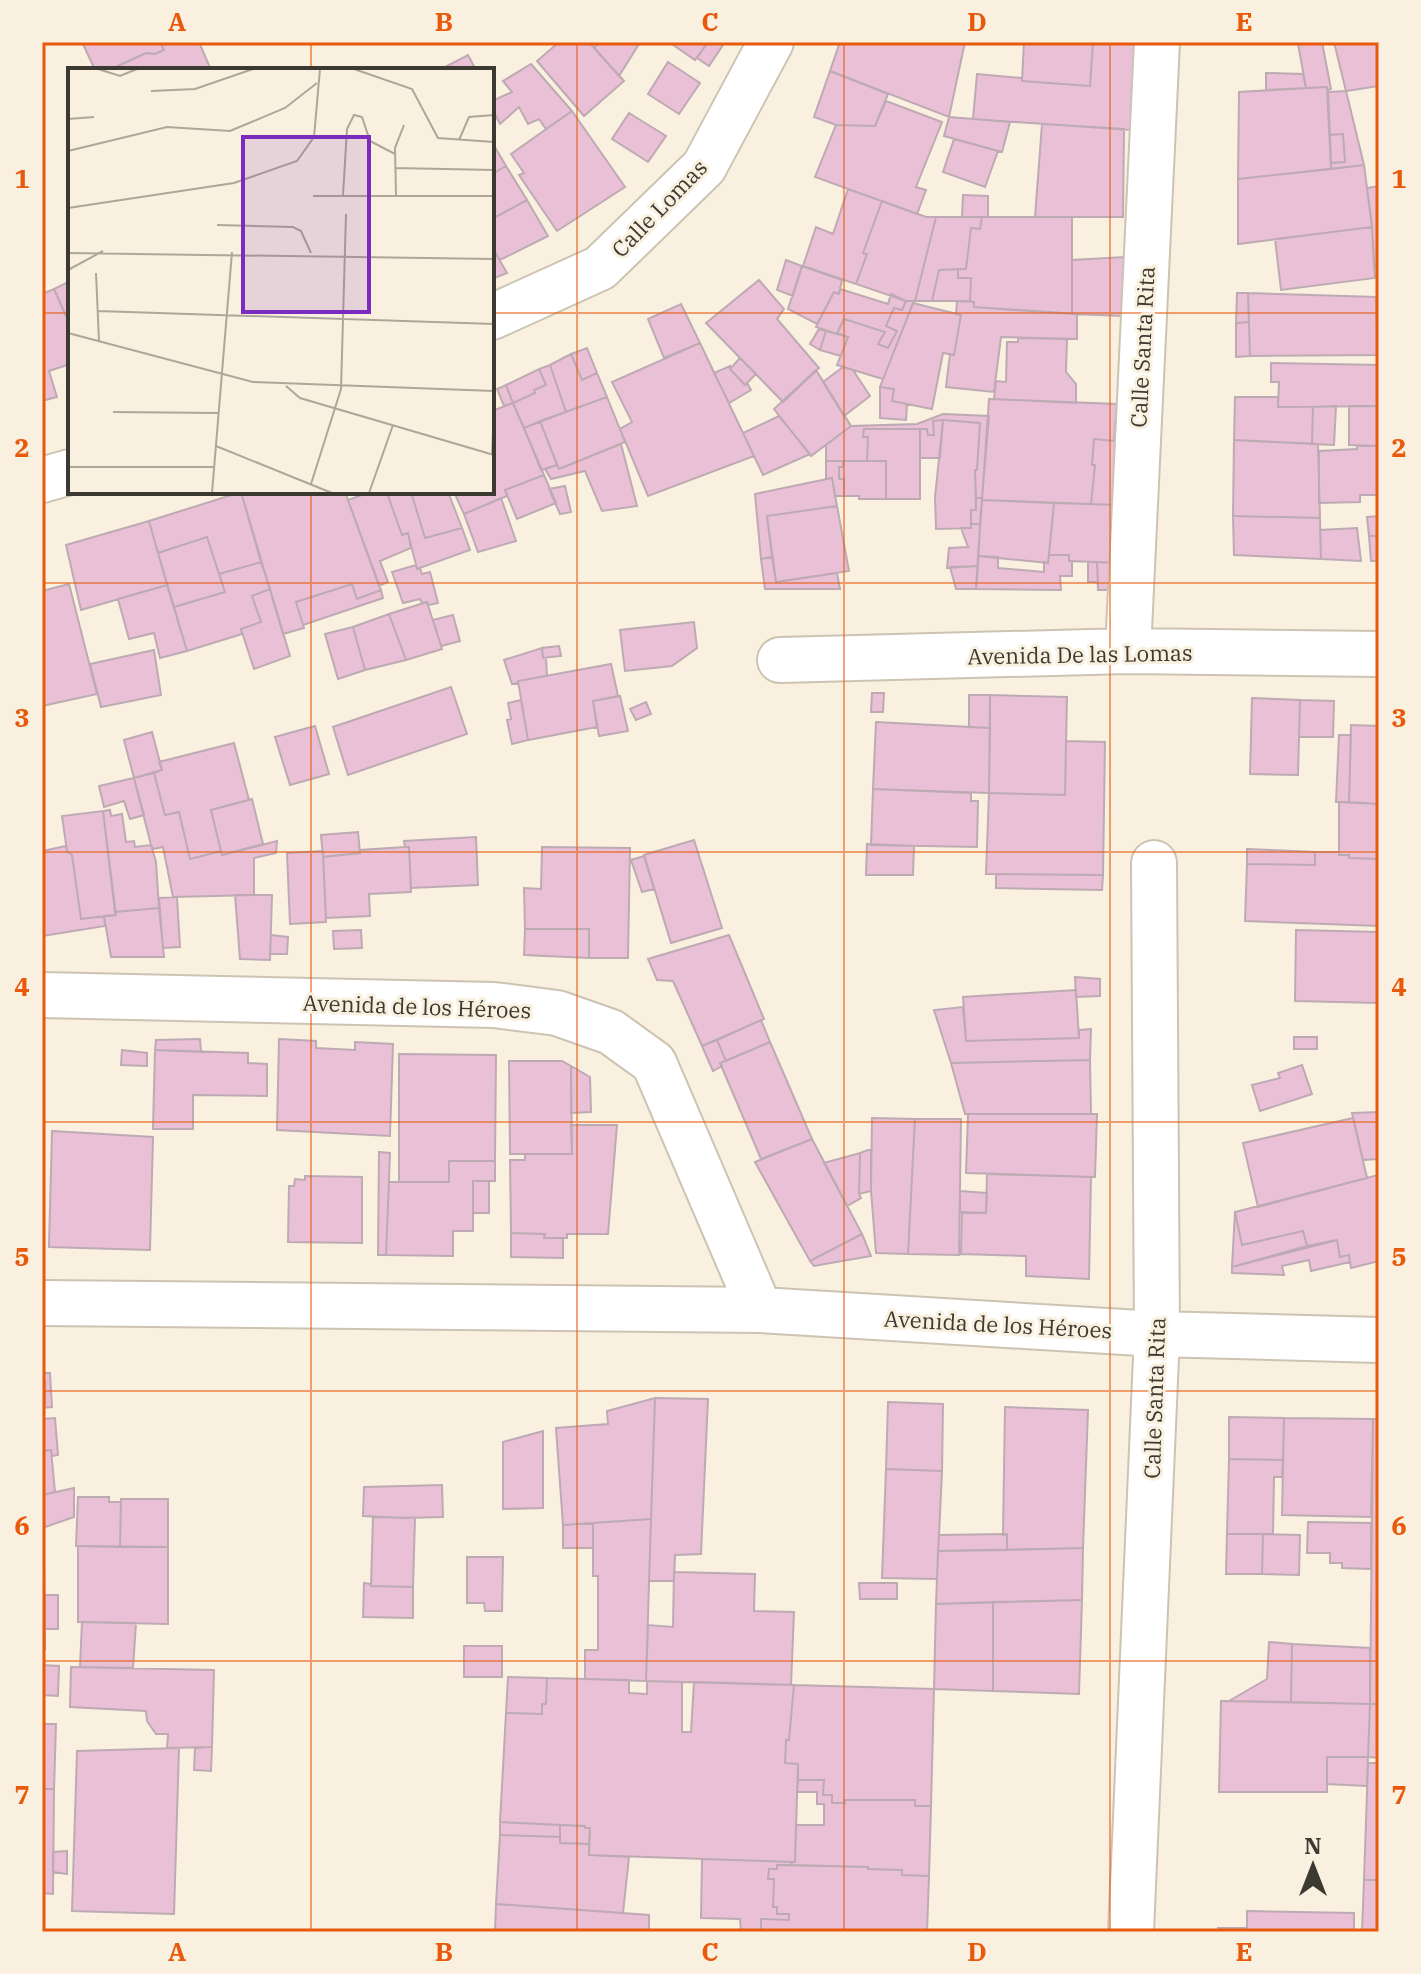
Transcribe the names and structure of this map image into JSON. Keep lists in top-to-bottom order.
{
  "streets": {
    "street": [
      "Calle Lomas",
      "Calle Santa Rita",
      "Avenida De las Lomas",
      "Avenida de los Héroes"
    ]
  },
  "crossings": [
    ["Calle Santa Rita", "Avenida De las Lomas"],
    ["Calle Santa Rita", "Avenida de los Héroes"]
  ],
  "north": "top",
  "grid": {
    "columns": [
      "A",
      "B",
      "C",
      "D",
      "E"
    ],
    "rows": [
      "1",
      "2",
      "3",
      "4",
      "5",
      "6",
      "7"
    ]
  }
}
